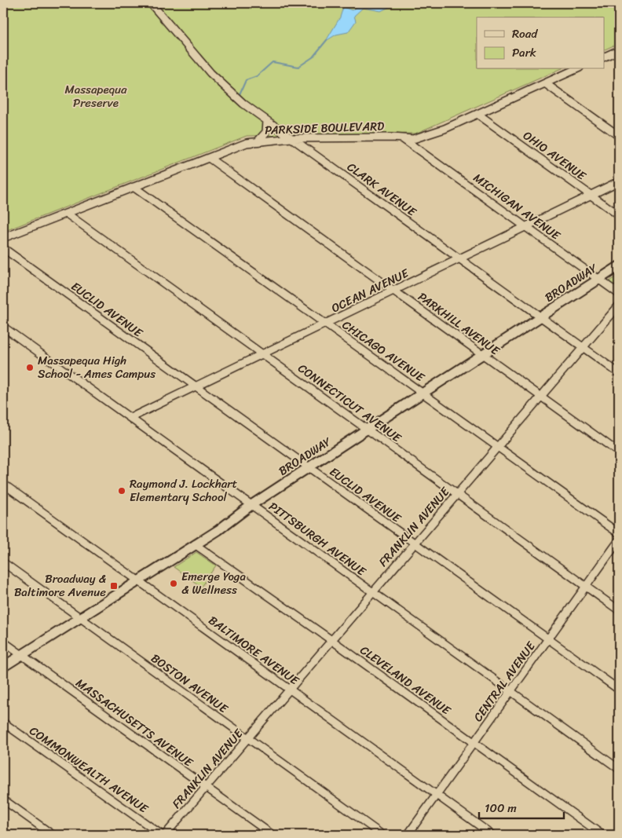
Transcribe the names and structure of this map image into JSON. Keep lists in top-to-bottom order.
{
  "streets": {
    "main road": ["BROADWAY"],
    "street": [
      "PARKSIDE BOULEVARD",
      "OHIO AVENUE",
      "CLARK AVENUE",
      "MICHIGAN AVENUE",
      "OCEAN AVENUE",
      "EUCLID AVENUE",
      "PARKHILL AVENUE",
      "CHICAGO AVENUE",
      "CONNECTICUT AVENUE",
      "FRANKLIN AVENUE",
      "PITTSBURGH AVENUE",
      "BALTIMORE AVENUE",
      "CLEVELAND AVENUE",
      "CENTRAL AVENUE",
      "BOSTON AVENUE",
      "MASSACHUSETTS AVENUE",
      "COMMONWEALTH AVENUE"
    ]
  },
  "crossings": [
    ["PARKSIDE BOULEVARD", "OHIO AVENUE"],
    ["PARKSIDE BOULEVARD", "CLARK AVENUE"],
    ["PARKSIDE BOULEVARD", "MICHIGAN AVENUE"],
    ["PARKSIDE BOULEVARD", "PARKHILL AVENUE"],
    ["PARKSIDE BOULEVARD", "CHICAGO AVENUE"],
    ["PARKSIDE BOULEVARD", "CONNECTICUT AVENUE"],
    ["OHIO AVENUE", "OCEAN AVENUE"],
    ["CLARK AVENUE", "BROADWAY"],
    ["CLARK AVENUE", "OCEAN AVENUE"],
    ["CLARK AVENUE", "FRANKLIN AVENUE"],
    ["MICHIGAN AVENUE", "BROADWAY"],
    ["MICHIGAN AVENUE", "OCEAN AVENUE"],
    ["BROADWAY", "EUCLID AVENUE"],
    ["BROADWAY", "PARKHILL AVENUE"],
    ["BROADWAY", "CHICAGO AVENUE"],
    ["BROADWAY", "CONNECTICUT AVENUE"],
    ["BROADWAY", "PITTSBURGH AVENUE"],
    ["BROADWAY", "BALTIMORE AVENUE"],
    ["BROADWAY", "CLEVELAND AVENUE"],
    ["BROADWAY", "BOSTON AVENUE"],
    ["BROADWAY", "MASSACHUSETTS AVENUE"],
    ["OCEAN AVENUE", "EUCLID AVENUE"],
    ["OCEAN AVENUE", "PARKHILL AVENUE"],
    ["OCEAN AVENUE", "CHICAGO AVENUE"],
    ["OCEAN AVENUE", "CONNECTICUT AVENUE"],
    ["OCEAN AVENUE", "PITTSBURGH AVENUE"],
    ["EUCLID AVENUE", "FRANKLIN AVENUE"],
    ["EUCLID AVENUE", "CENTRAL AVENUE"],
    ["PARKHILL AVENUE", "FRANKLIN AVENUE"],
    ["CHICAGO AVENUE", "FRANKLIN AVENUE"],
    ["CONNECTICUT AVENUE", "FRANKLIN AVENUE"],
    ["CONNECTICUT AVENUE", "CENTRAL AVENUE"],
    ["FRANKLIN AVENUE", "PITTSBURGH AVENUE"],
    ["FRANKLIN AVENUE", "BALTIMORE AVENUE"],
    ["FRANKLIN AVENUE", "CLEVELAND AVENUE"],
    ["FRANKLIN AVENUE", "BOSTON AVENUE"],
    ["FRANKLIN AVENUE", "MASSACHUSETTS AVENUE"],
    ["FRANKLIN AVENUE", "COMMONWEALTH AVENUE"],
    ["PITTSBURGH AVENUE", "CENTRAL AVENUE"],
    ["BALTIMORE AVENUE", "CENTRAL AVENUE"],
    ["CLEVELAND AVENUE", "CENTRAL AVENUE"]
  ],
  "parks": ["Massapequa Preserve"],
  "places": {
    "other": ["Massapequa High School - Ames Campus", "Raymond J. Lockhart Elementary School", "Emerge Yoga & Wellness"],
    "transit": ["Broadway & Baltimore Avenue"]
  },
  "legend": ["Road", "Park"],
  "scale_bar": "100 m"
}
